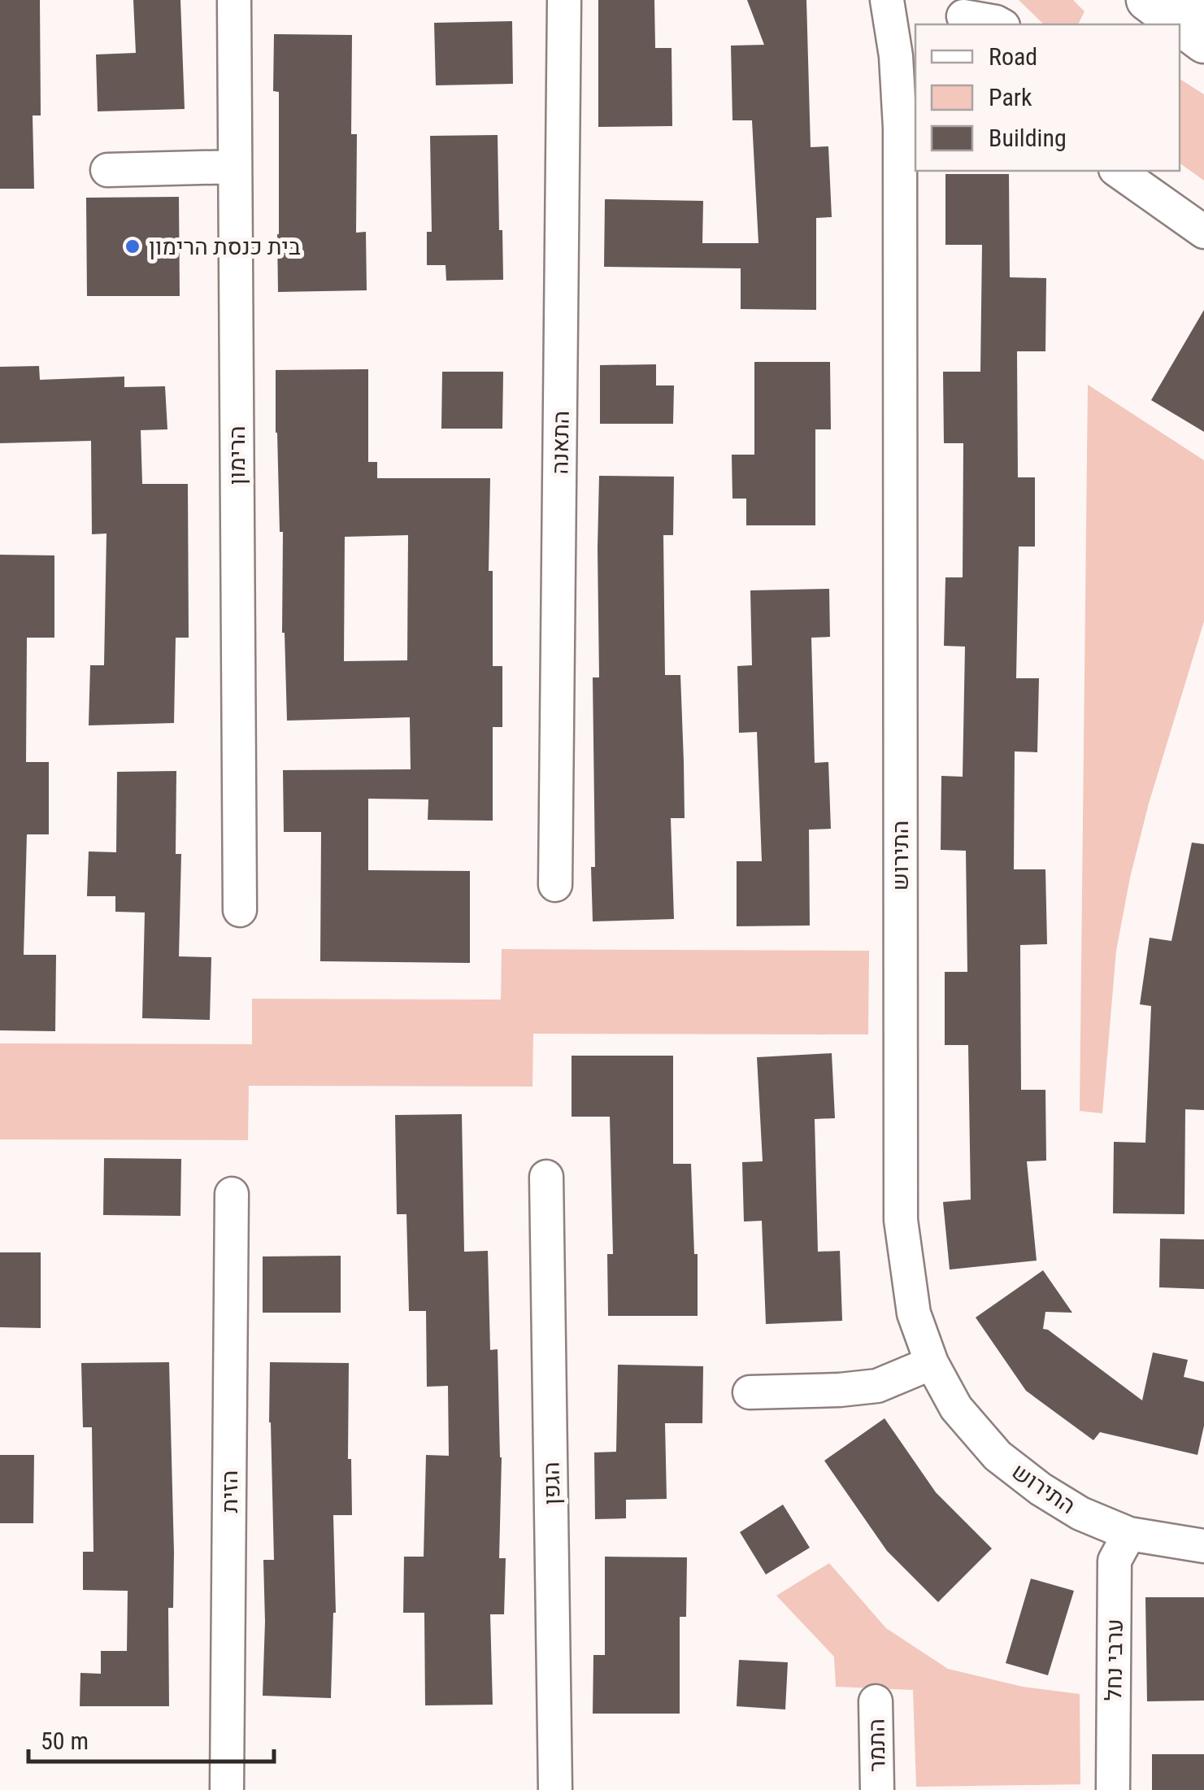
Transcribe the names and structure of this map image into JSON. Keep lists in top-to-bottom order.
{
  "streets": {
    "street": [
      "התאנה",
      "הרימון",
      "התירוש",
      "הגפן",
      "הזית",
      "ערבי נחל",
      "התמר"
    ]
  },
  "crossings": [
    ["התירוש", "ערבי נחל"]
  ],
  "places": ["בית כנסת הרימון"],
  "legend": ["Road", "Park", "Building"],
  "scale_bar": "50 m"
}
